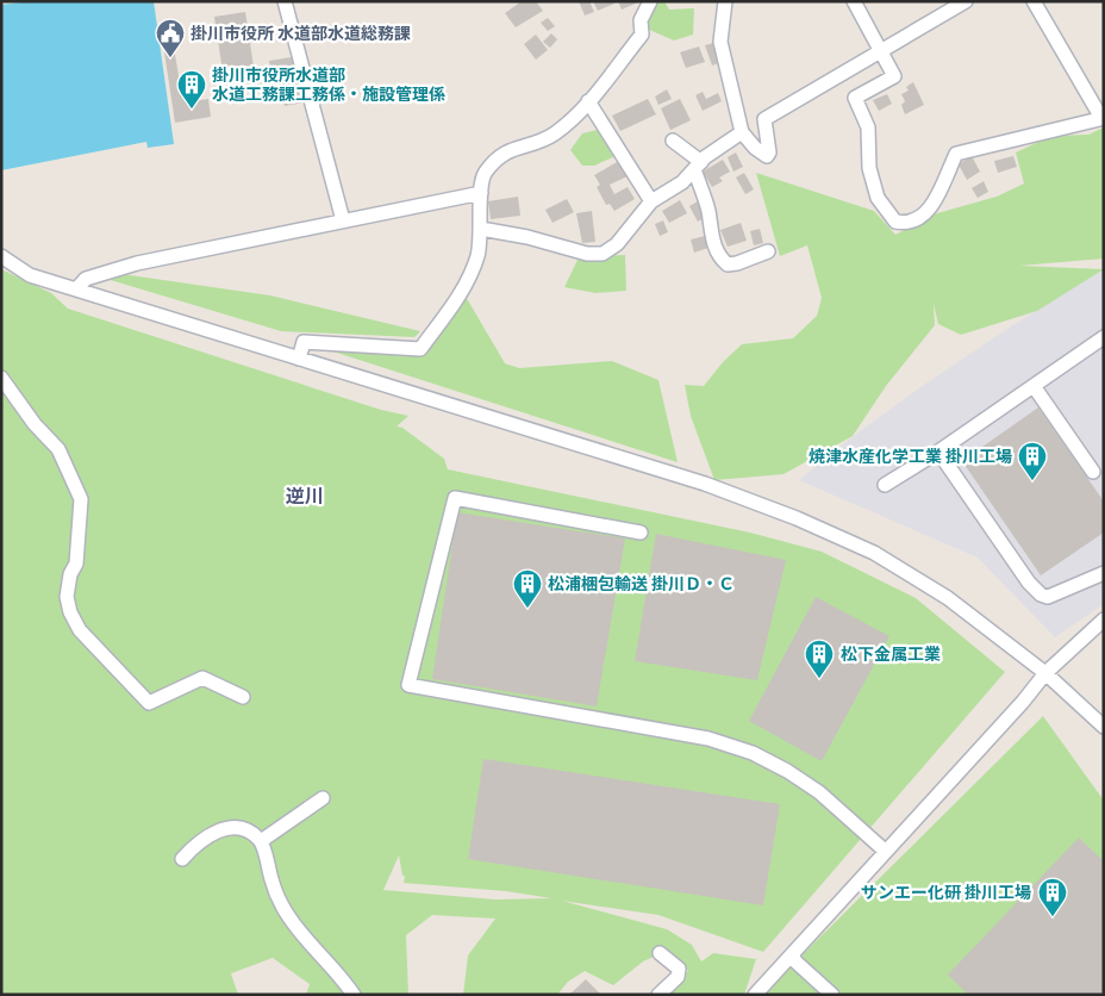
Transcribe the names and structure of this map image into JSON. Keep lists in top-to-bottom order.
{
  "districts": ["逆川"],
  "places": {
    "public building": ["掛川市役所 水道部水道総務課"],
    "building": [
      "掛川市役所水道部 水道工務課工務係・施設管理係",
      "焼津水産化学工業 掛川工場",
      "松浦梱包輸送 掛川Ｄ・Ｃ",
      "松下金属工業",
      "サンエー化研 掛川工場"
    ]
  }
}
